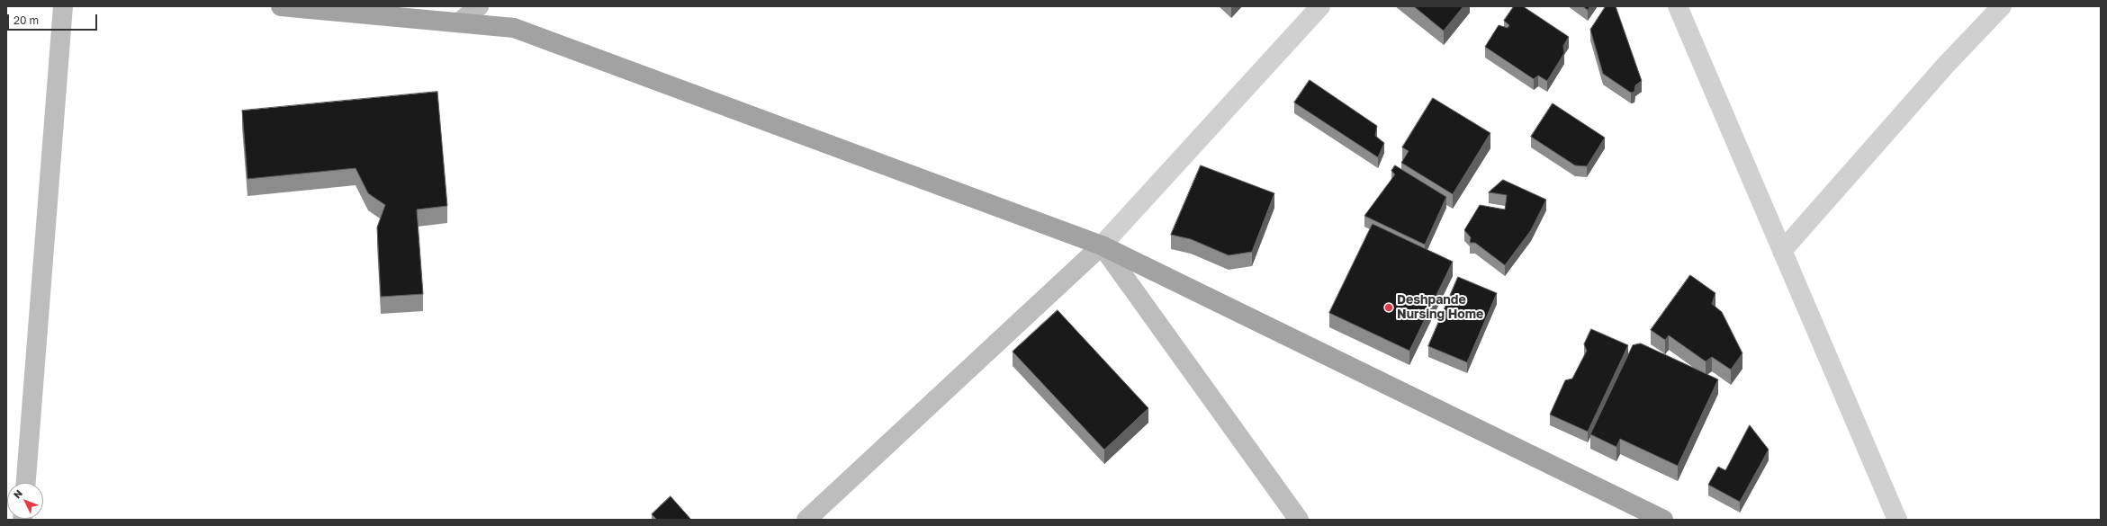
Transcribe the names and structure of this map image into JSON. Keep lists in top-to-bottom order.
{
  "places": ["Deshpande Nursing Home"],
  "scale_bar": "20 m",
  "north": "top left"
}
